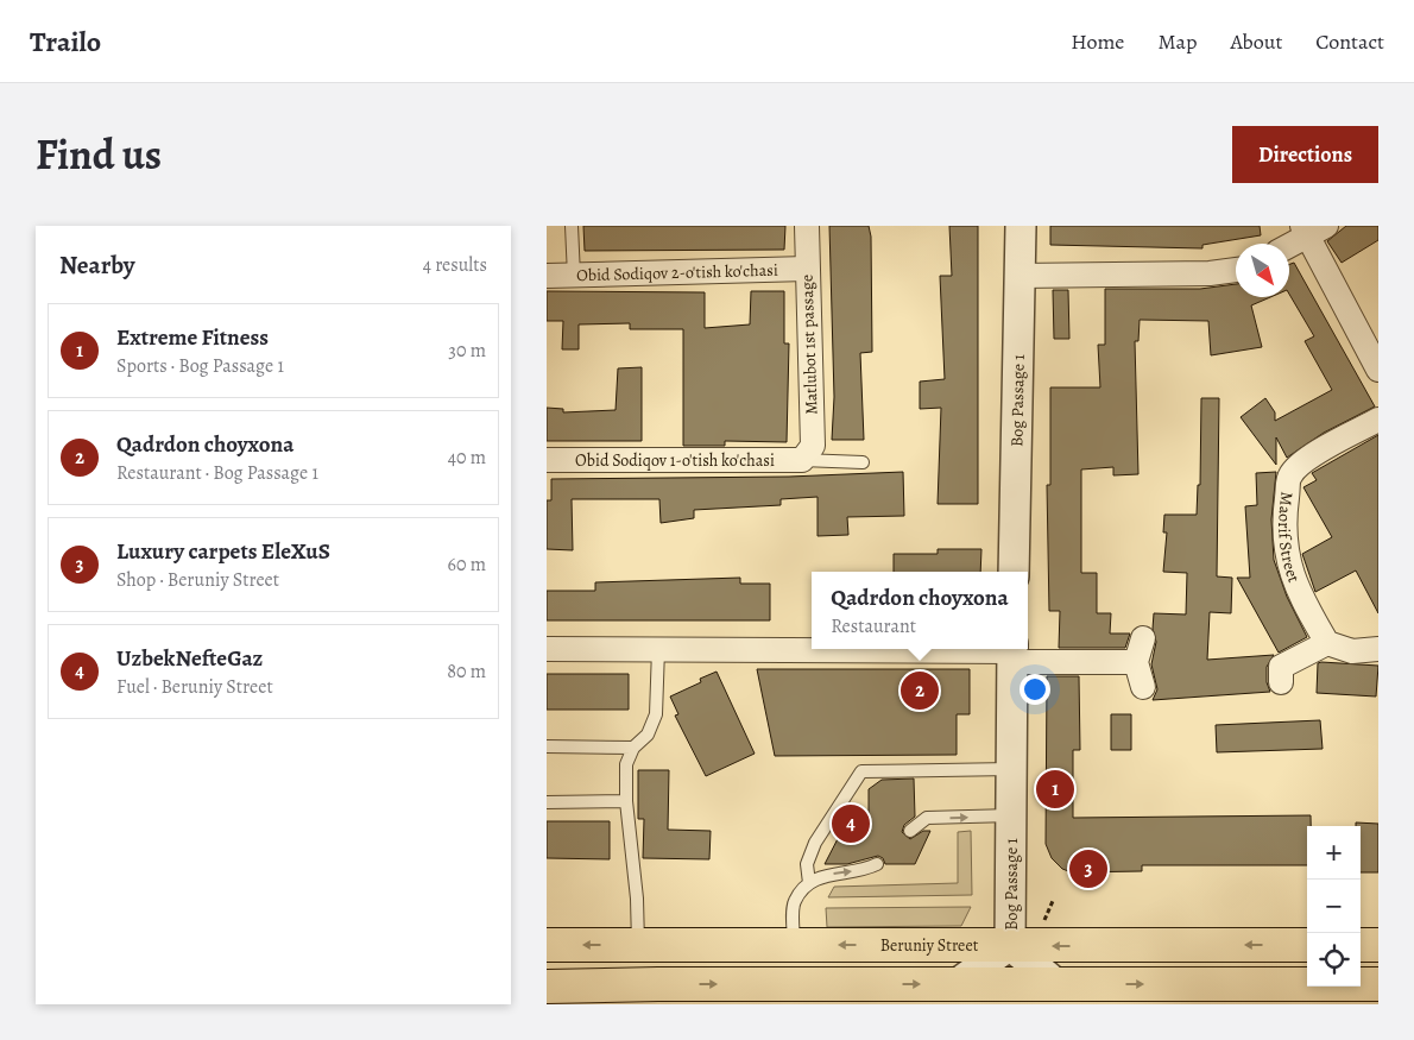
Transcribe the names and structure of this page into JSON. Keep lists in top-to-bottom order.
{
  "streets": {
    "main road": ["Beruniy Street"],
    "street": [
      "Obid Sodiqov 2-o'tish ko'chasi",
      "Matlubot 1st passage",
      "Bog Passage 1",
      "Obid Sodiqov 1-o'tish ko'chasi",
      "Maorif Street"
    ]
  },
  "crossings": [
    ["Obid Sodiqov 2-o'tish ko'chasi", "Matlubot 1st passage"],
    ["Matlubot 1st passage", "Obid Sodiqov 1-o'tish ko'chasi"],
    ["Bog Passage 1", "Beruniy Street"]
  ],
  "north": "bottom right",
  "page": {
    "header": "Trailo",
    "nav": [
      "Home",
      "Map",
      "About",
      "Contact"
    ],
    "title": "Find us",
    "buttons": "Directions",
    "heading": ["Nearby", "4 results"],
    "list": [
      {
        "mark": "1",
        "name": "Extreme Fitness",
        "note": "Sports · Bog Passage 1",
        "value": "30 m"
      },
      {
        "mark": "2",
        "name": "Qadrdon choyxona",
        "note": "Restaurant · Bog Passage 1",
        "value": "40 m"
      },
      {
        "mark": "3",
        "name": "Luxury carpets EleXuS",
        "note": "Shop · Beruniy Street",
        "value": "60 m"
      },
      {
        "mark": "4",
        "name": "UzbekNefteGaz",
        "note": "Fuel · Beruniy Street",
        "value": "80 m"
      }
    ],
    "popup": ["Qadrdon choyxona", "Restaurant"],
    "pins": [
      "2",
      "1",
      "4",
      "3"
    ],
    "map_buttons": ["+", "−"]
  }
}
